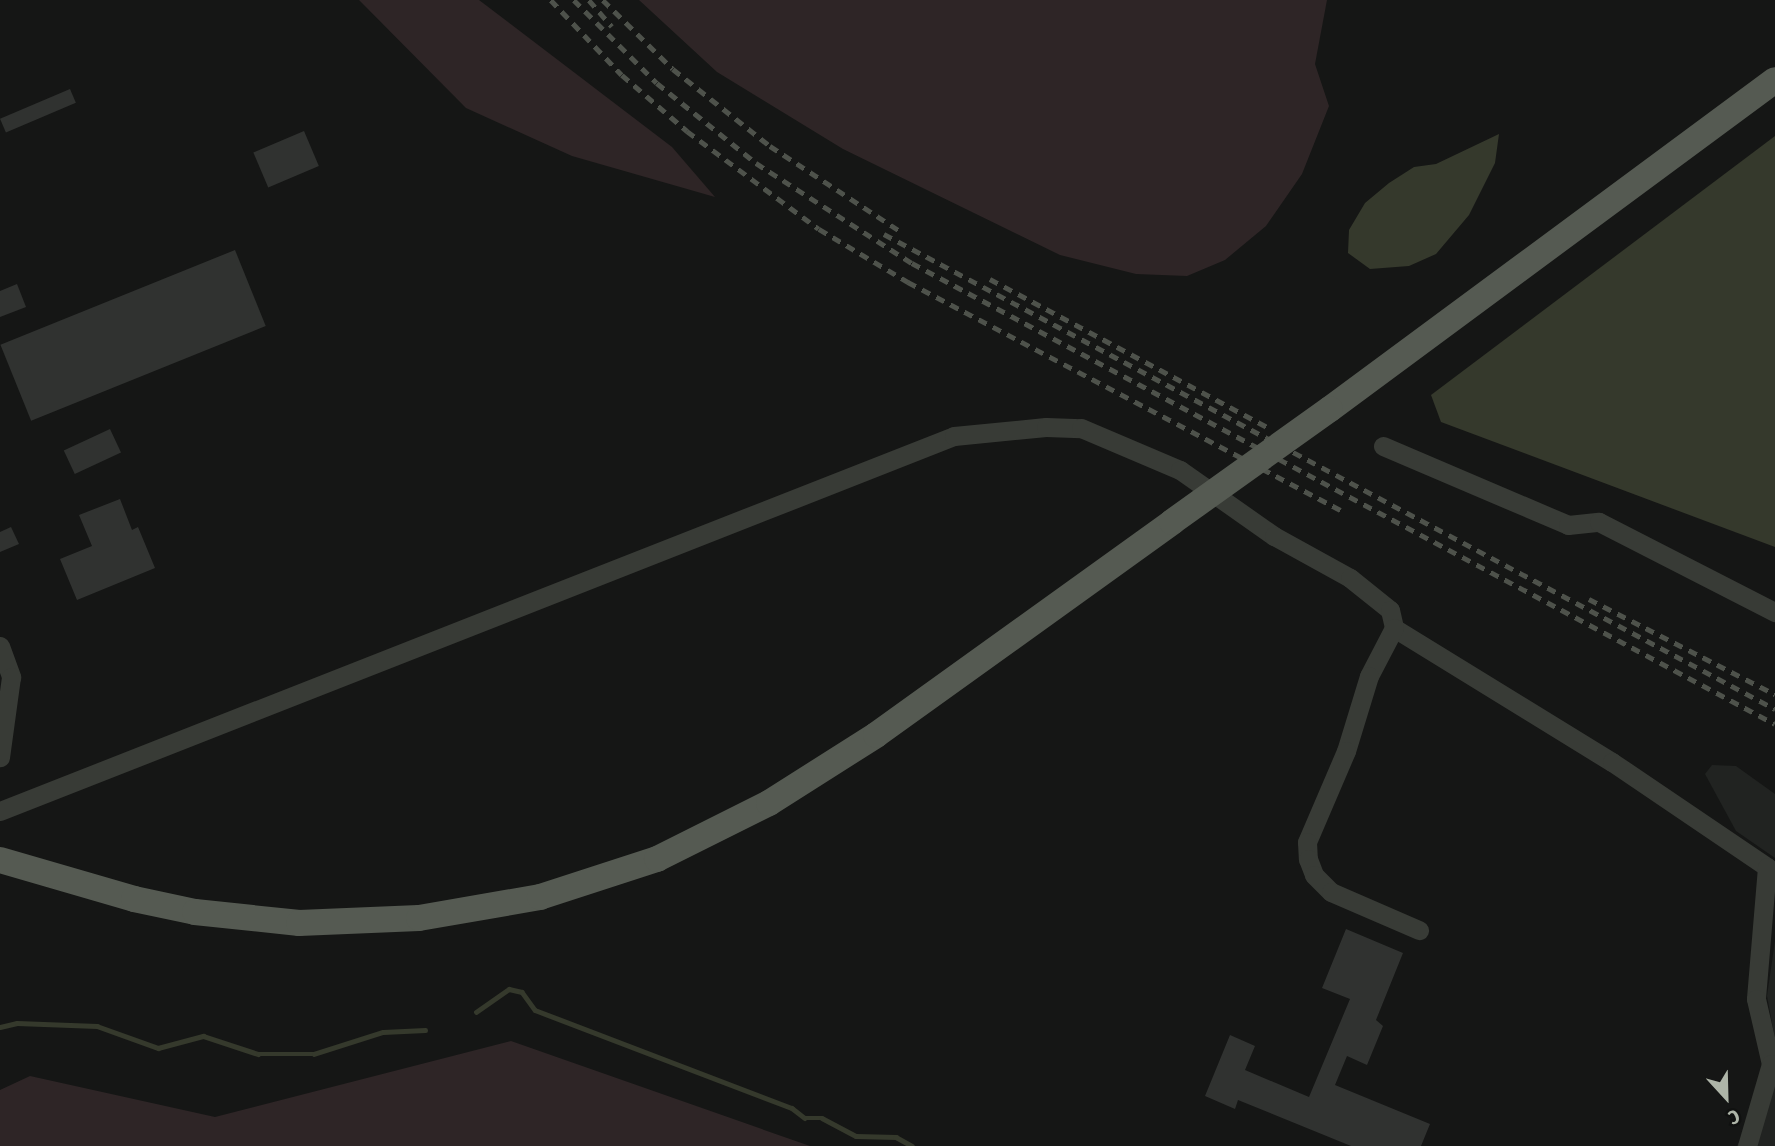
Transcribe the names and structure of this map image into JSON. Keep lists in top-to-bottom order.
{
  "north": "bottom"
}
